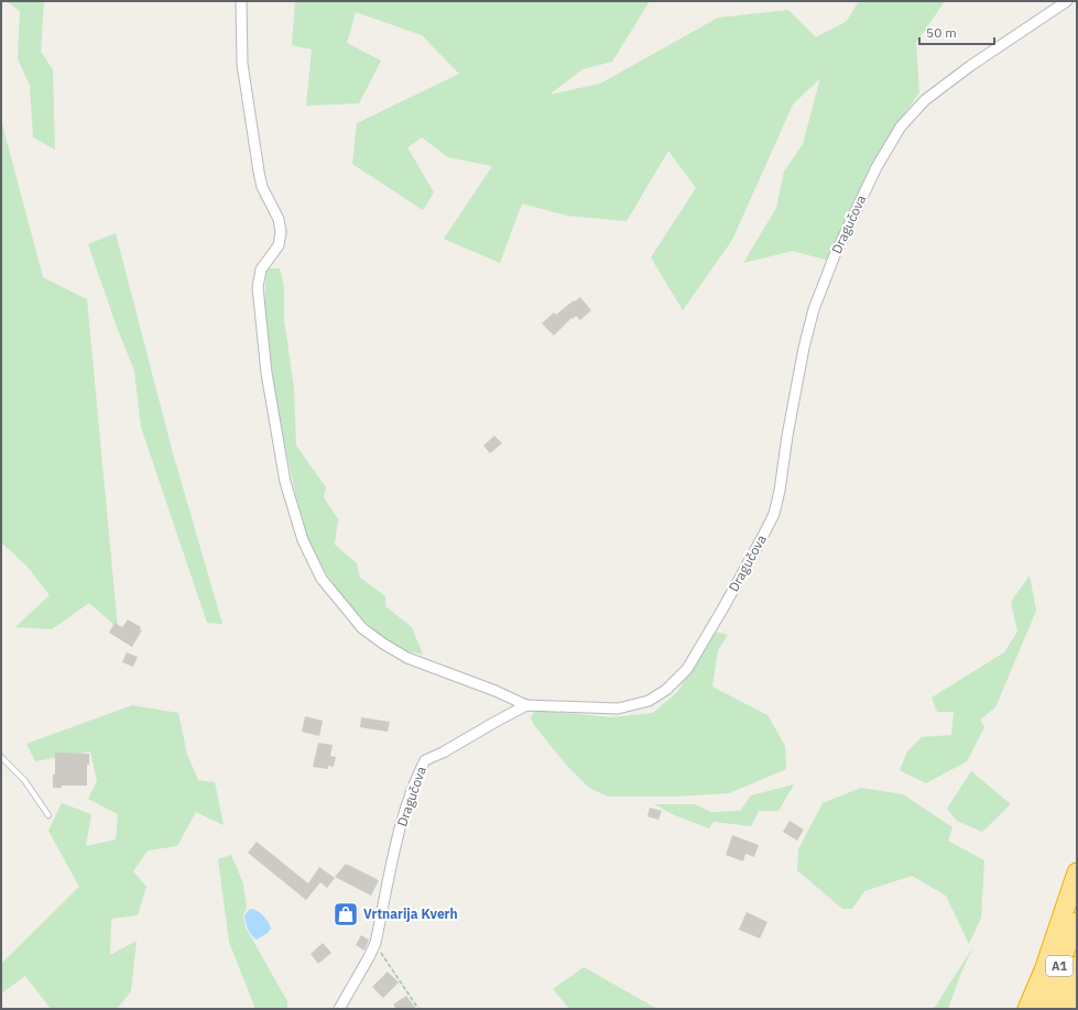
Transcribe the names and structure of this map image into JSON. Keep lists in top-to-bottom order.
{
  "streets": {
    "highway": ["A1"],
    "street": ["Dragučova"]
  },
  "places": {
    "shop": ["Vrtnarija Kverh"]
  },
  "scale_bar": "50 m"
}
